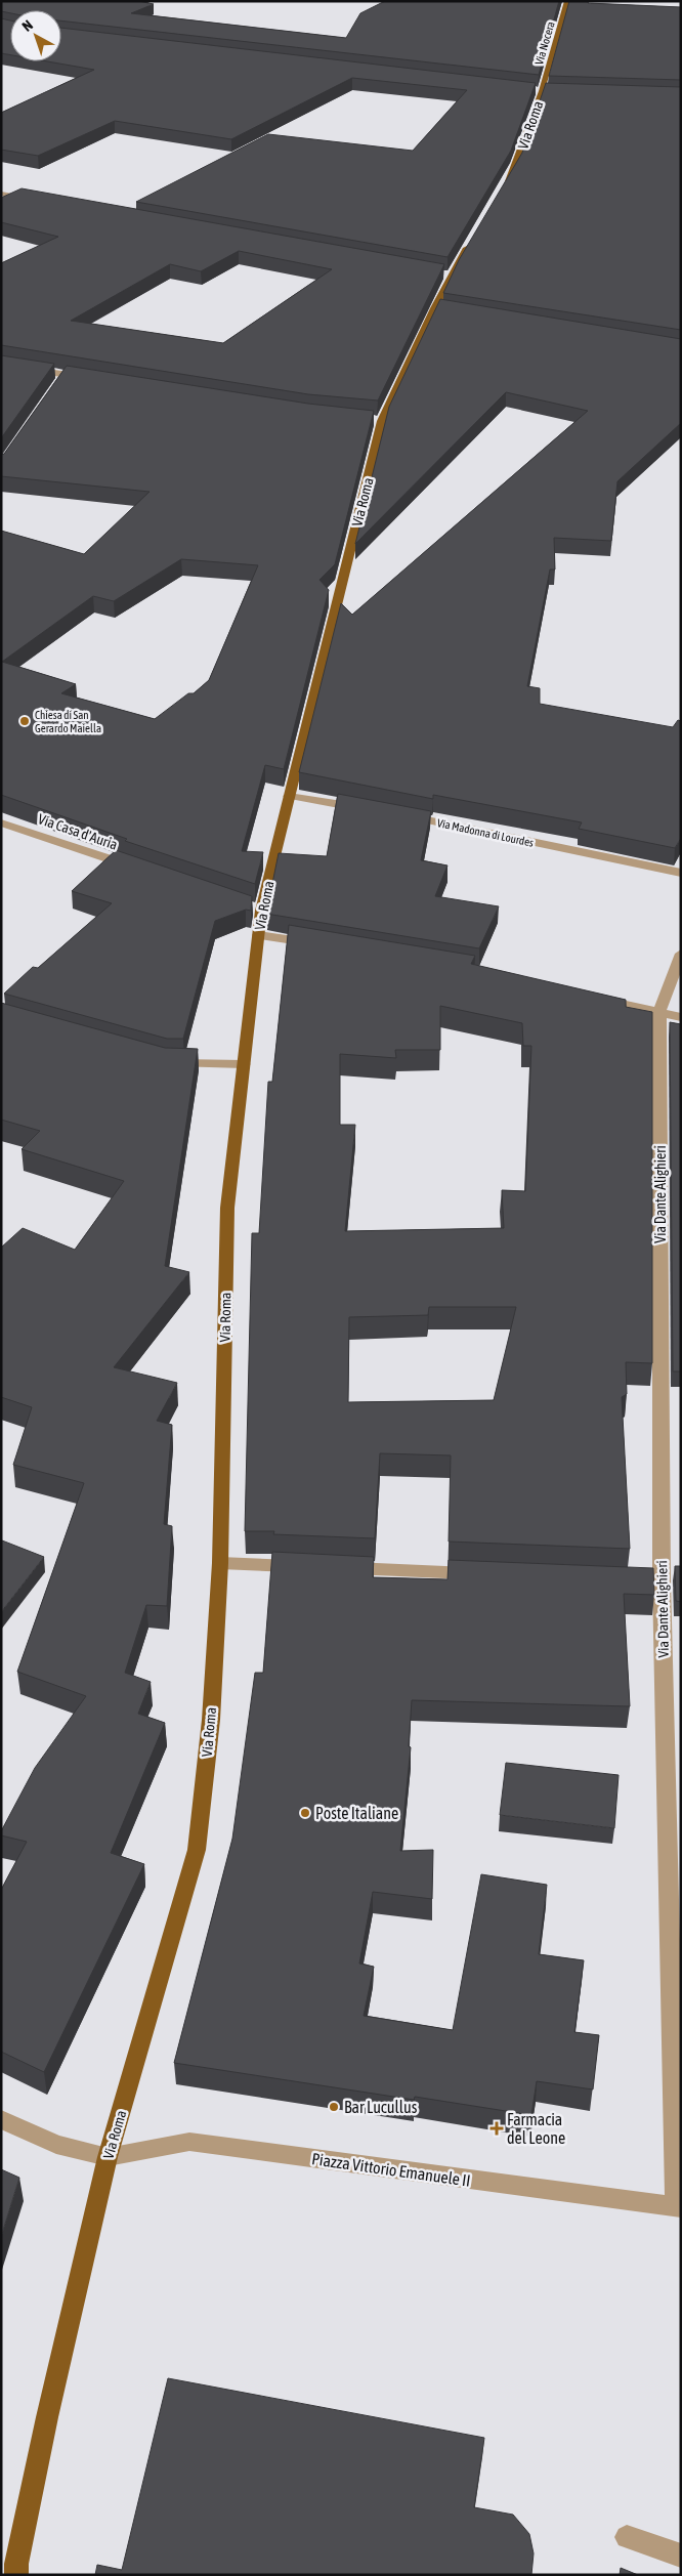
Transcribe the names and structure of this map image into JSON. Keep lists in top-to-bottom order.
{
  "streets": {
    "main road": ["Via Nocera", "Via Roma"],
    "street": [
      "Via Casa d'Auria",
      "Via Madonna di Lourdes",
      "Via Dante Alighieri",
      "Piazza Vittorio Emanuele II"
    ]
  },
  "crossings": [
    ["Via Nocera", "Via Roma"],
    ["Via Roma", "Piazza Vittorio Emanuele II"],
    ["Via Dante Alighieri", "Piazza Vittorio Emanuele II"]
  ],
  "places": {
    "other": ["Chiesa di San Gerardo Maiella", "Poste Italiane", "Bar Lucullus"],
    "health": ["Farmacia del Leone"]
  },
  "north": "top left"
}
